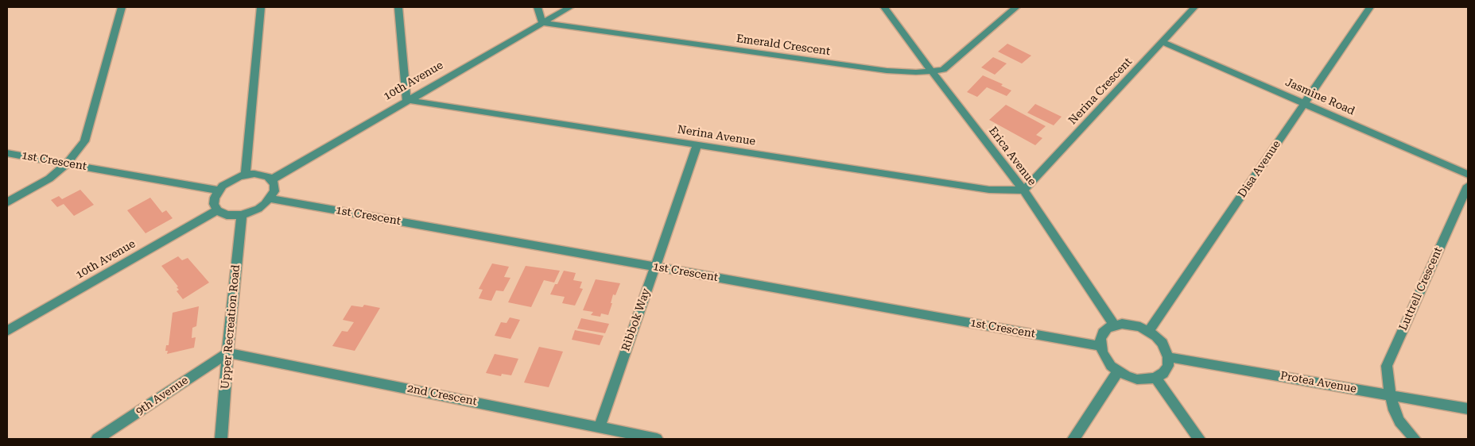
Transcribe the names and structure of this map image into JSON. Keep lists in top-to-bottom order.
{
  "streets": {
    "street": [
      "Emerald Crescent",
      "10th Avenue",
      "Nerina Crescent",
      "Jasmine Road",
      "Nerina Avenue",
      "Erica Avenue",
      "1st Crescent",
      "Disa Avenue",
      "Luttrell Crescent",
      "Ribbok Way",
      "Upper Recreation Road",
      "Protea Avenue",
      "2nd Crescent",
      "9th Avenue"
    ]
  },
  "crossings": [
    ["Emerald Crescent", "10th Avenue"],
    ["Emerald Crescent", "Erica Avenue"],
    ["10th Avenue", "Nerina Avenue"],
    ["10th Avenue", "1st Crescent"],
    ["10th Avenue", "Upper Recreation Road"],
    ["Nerina Crescent", "Jasmine Road"],
    ["Nerina Crescent", "Nerina Avenue"],
    ["Nerina Crescent", "Erica Avenue"],
    ["Jasmine Road", "Disa Avenue"],
    ["Nerina Avenue", "Erica Avenue"],
    ["Nerina Avenue", "Ribbok Way"],
    ["Erica Avenue", "1st Crescent"],
    ["Erica Avenue", "Disa Avenue"],
    ["Erica Avenue", "Protea Avenue"],
    ["1st Crescent", "Disa Avenue"],
    ["1st Crescent", "Ribbok Way"],
    ["1st Crescent", "Upper Recreation Road"],
    ["1st Crescent", "Protea Avenue"],
    ["Disa Avenue", "Protea Avenue"],
    ["Luttrell Crescent", "Protea Avenue"],
    ["Ribbok Way", "2nd Crescent"],
    ["Upper Recreation Road", "2nd Crescent"],
    ["Upper Recreation Road", "9th Avenue"],
    ["2nd Crescent", "9th Avenue"]
  ]
}
